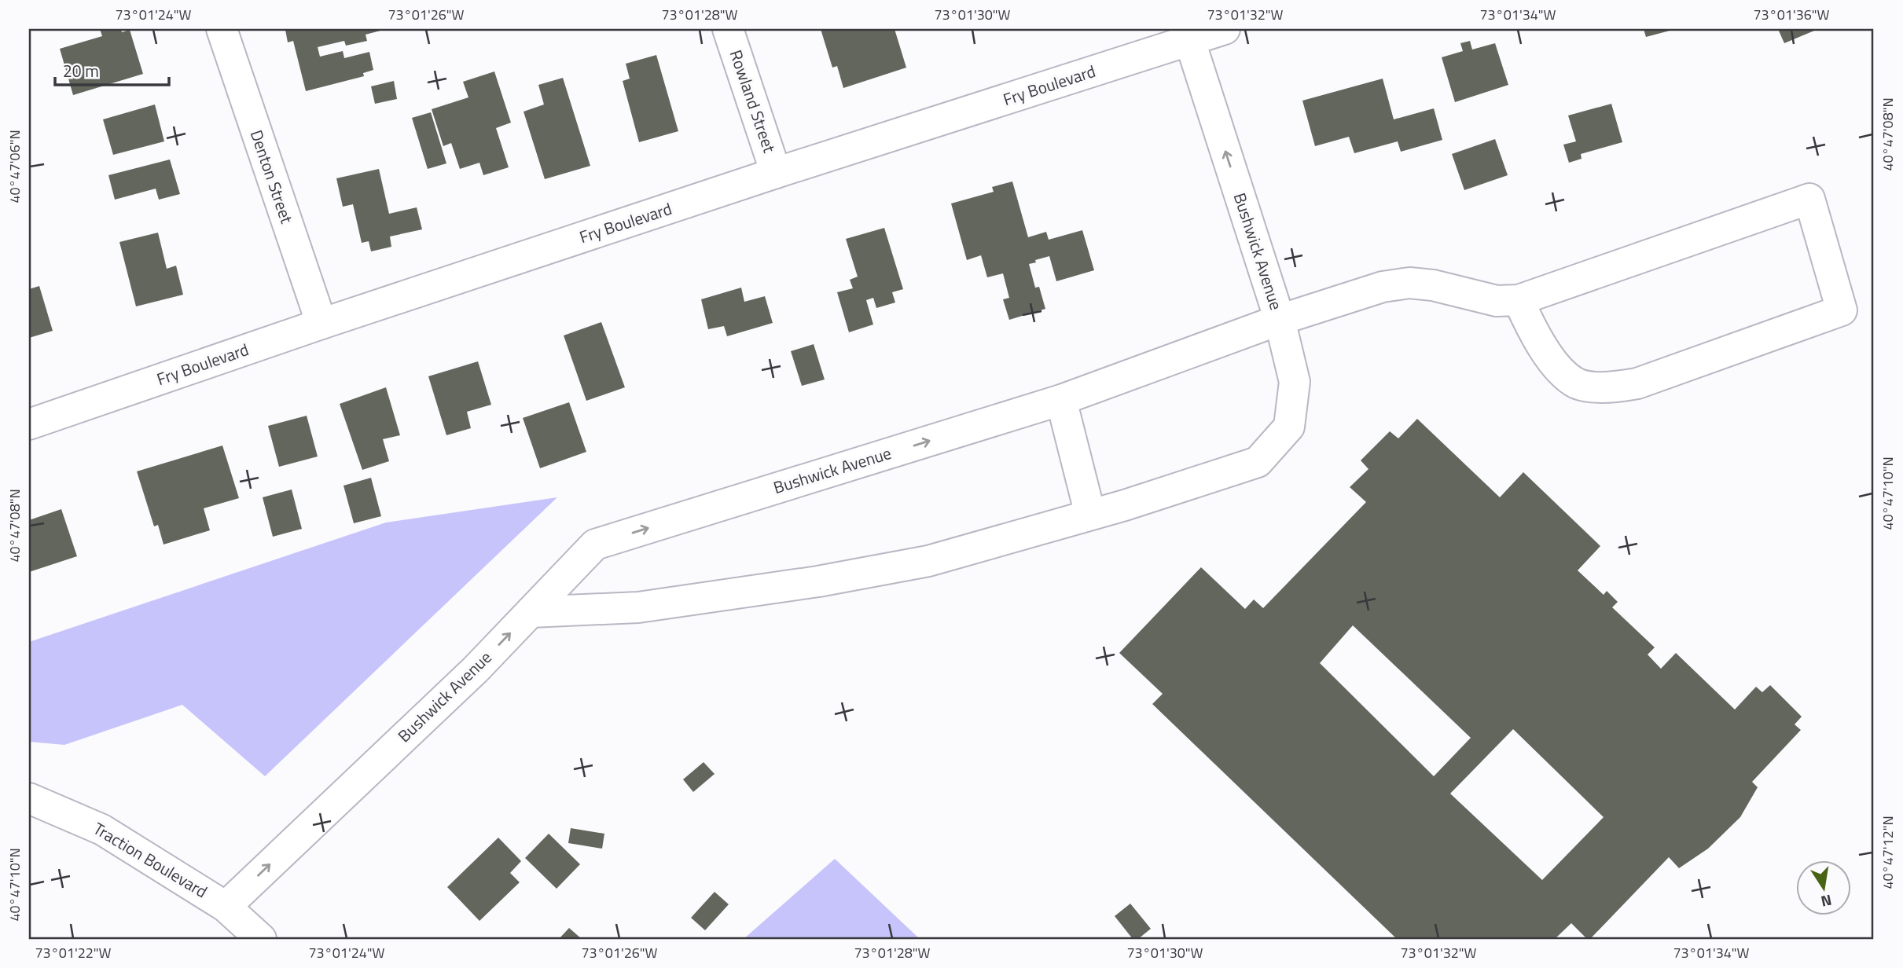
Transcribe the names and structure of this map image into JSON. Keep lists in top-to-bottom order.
{
  "streets": {
    "street": [
      "Fry Boulevard",
      "Rowland Street",
      "Denton Street",
      "Bushwick Avenue",
      "Traction Boulevard"
    ]
  },
  "crossings": [
    ["Fry Boulevard", "Rowland Street"],
    ["Fry Boulevard", "Denton Street"],
    ["Fry Boulevard", "Bushwick Avenue"],
    ["Bushwick Avenue", "Traction Boulevard"]
  ],
  "one_way": ["Bushwick Avenue"],
  "scale_bar": "20 m",
  "north": "bottom",
  "coordinates": [
    "73°01'24\"W",
    "73°01'26\"W",
    "73°01'28\"W",
    "73°01'30\"W",
    "73°01'32\"W",
    "73°01'34\"W",
    "73°01'36\"W",
    "40°47'08\"N",
    "40°47'06\"N",
    "40°47'10\"N",
    "40°47'12\"N",
    "73°01'22\"W"
  ]
}
